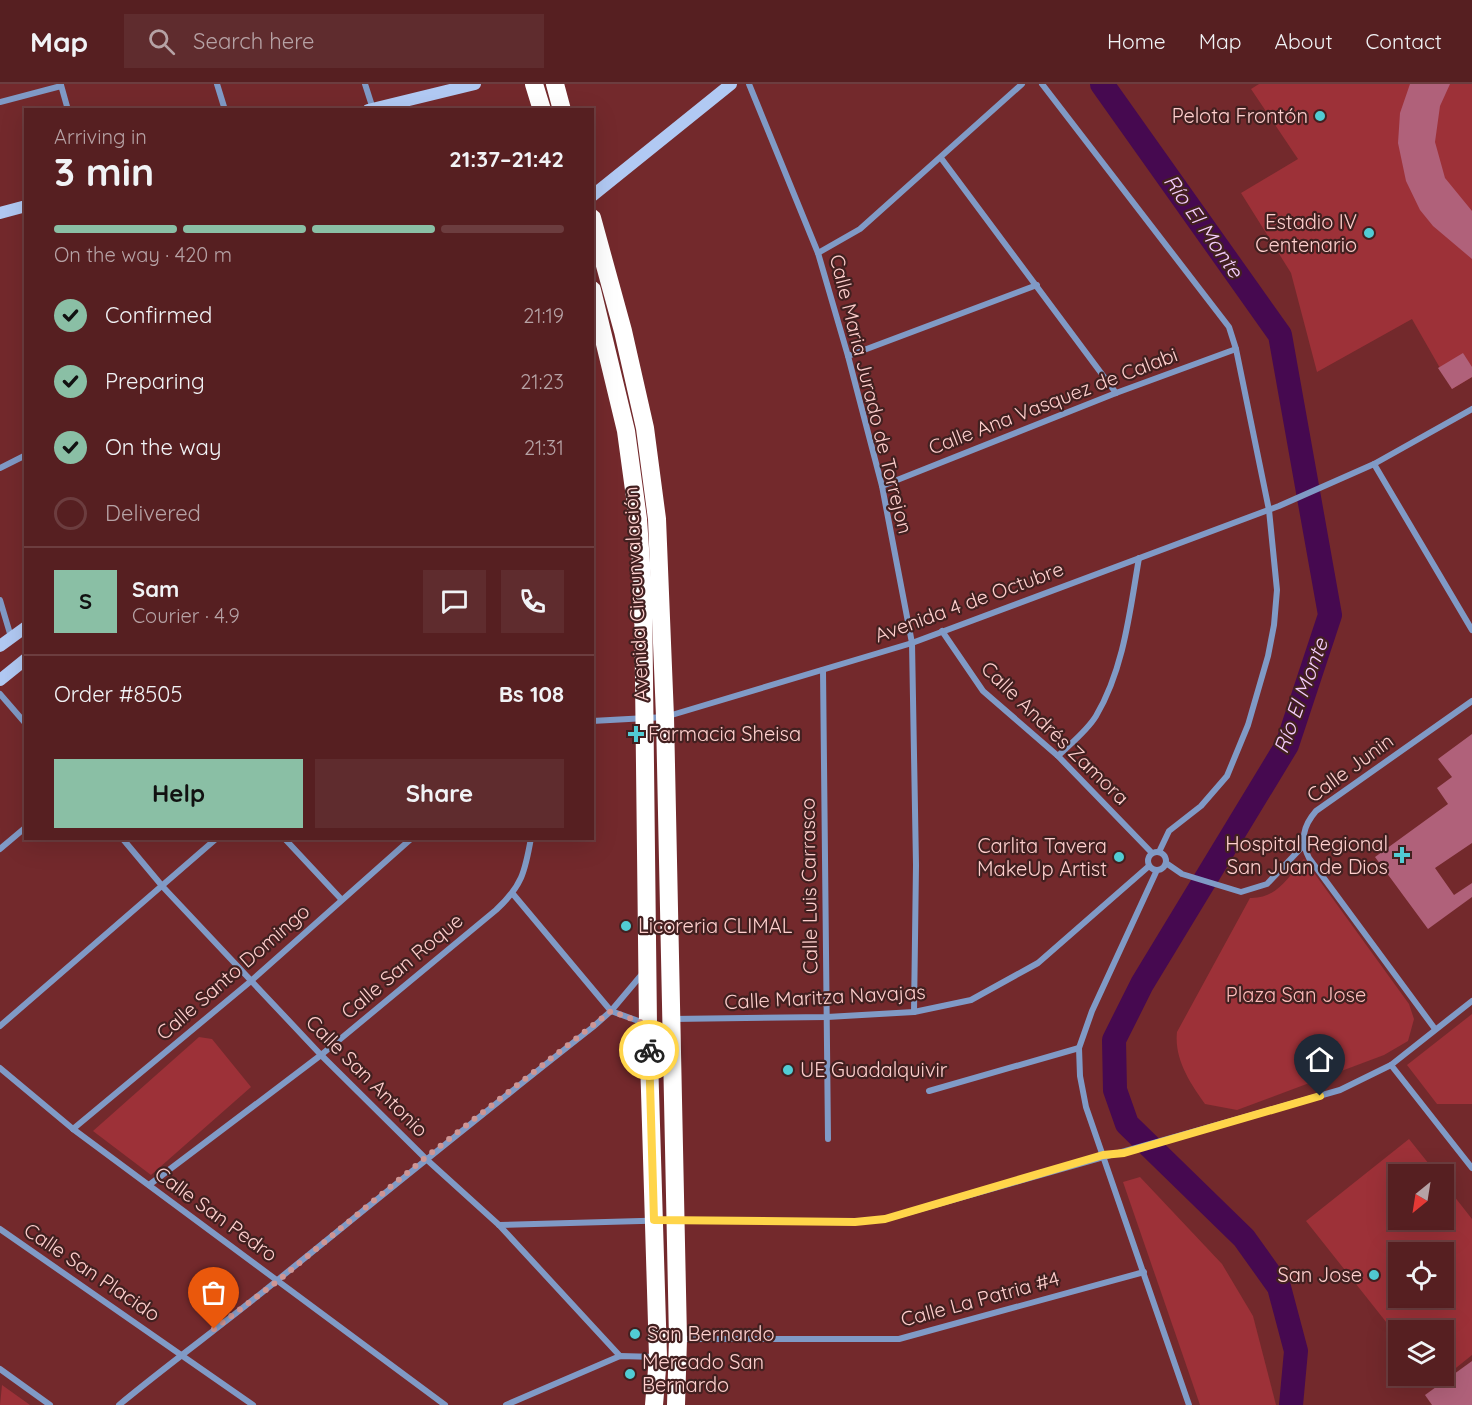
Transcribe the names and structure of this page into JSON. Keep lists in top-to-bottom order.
{
  "streets": {
    "highway": ["Avenida Circunvalación"],
    "street": [
      "Calle Maria Jurado de Torrejon",
      "Calle Ana Vasquez de Calabi",
      "Avenida 4 de Octubre",
      "Calle Andrés Zamora",
      "Calle Junin",
      "Calle Luis Carrasco",
      "Calle San Roque",
      "Calle Santo Domingo",
      "Calle Maritza Navajas",
      "Calle San Antonio",
      "Calle San Pedro",
      "Calle San Placido",
      "Calle La Patria #4"
    ]
  },
  "crossings": [
    ["Calle Maria Jurado de Torrejon", "Calle Ana Vasquez de Calabi"],
    ["Calle Maria Jurado de Torrejon", "Avenida 4 de Octubre"],
    ["Calle Maria Jurado de Torrejon", "Calle Maritza Navajas"],
    ["Avenida Circunvalación", "Avenida 4 de Octubre"],
    ["Avenida Circunvalación", "Calle Maritza Navajas"],
    ["Avenida Circunvalación", "Calle La Patria #4"],
    ["Avenida 4 de Octubre", "Calle Andrés Zamora"],
    ["Avenida 4 de Octubre", "Calle Luis Carrasco"],
    ["Calle Andrés Zamora", "Calle Maritza Navajas"],
    ["Calle Luis Carrasco", "Calle Maritza Navajas"],
    ["Calle San Roque", "Calle San Antonio"],
    ["Calle San Roque", "Calle San Pedro"],
    ["Calle Santo Domingo", "Calle San Antonio"],
    ["Calle Santo Domingo", "Calle San Pedro"]
  ],
  "water": ["Río El Monte"],
  "parks": ["Plaza San Jose"],
  "places": {
    "other": [
      "Pelota Frontón",
      "Estadio IV Centenario",
      "Carlita Tavera MakeUp Artist",
      "Licoreria CLIMAL",
      "UE Guadalquivir",
      "San Jose",
      "San Bernardo",
      "Mercado San Bernardo"
    ],
    "health": ["Farmacia Sheisa", "Hospital Regional San Juan de Dios"]
  },
  "north": "bottom left",
  "page": {
    "header": "Map",
    "search": "Search here",
    "nav": [
      "Home",
      "Map",
      "About",
      "Contact"
    ],
    "heading": ["3 min", "Arriving in", "21:37–21:42"],
    "panel": [
      "Sam",
      "Courier · 4.9",
      "Order #8505",
      "Bs 108"
    ],
    "bar": "On the way · 420 m",
    "list": [
      ["Confirmed", "21:19"],
      ["Preparing", "21:23"],
      ["On the way", "21:31"],
      "Delivered"
    ],
    "round": "S",
    "buttons": ["Help", "Share"]
  }
}
